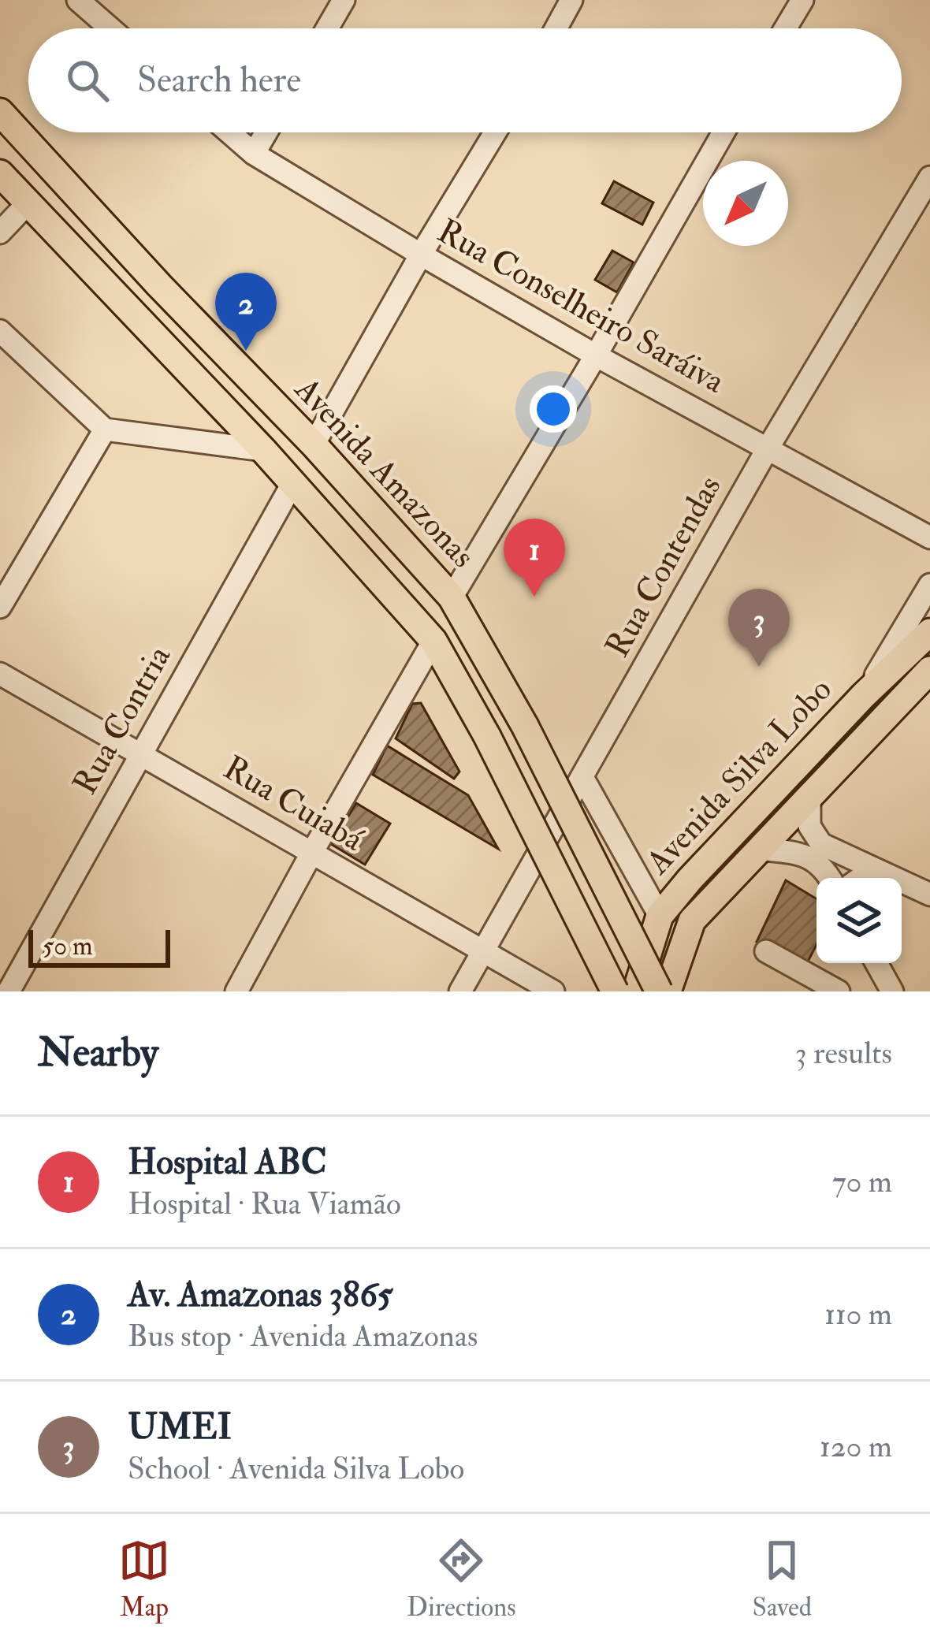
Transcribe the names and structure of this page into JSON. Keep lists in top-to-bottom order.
{
  "streets": {
    "main road": ["Avenida Amazonas", "Avenida Silva Lobo"],
    "street": [
      "Rua Conselheiro Saráiva",
      "Rua Contendas",
      "Rua Contria",
      "Rua Cuiabá"
    ]
  },
  "crossings": [
    ["Rua Conselheiro Saráiva", "Rua Contendas"],
    ["Avenida Amazonas", "Avenida Silva Lobo"],
    ["Rua Contendas", "Rua Cuiabá"],
    ["Rua Contria", "Rua Cuiabá"]
  ],
  "scale_bar": "50 m",
  "north": "bottom left",
  "page": {
    "search": "Search here",
    "pins": ["2", "1", "3"],
    "scale": "50 m",
    "heading": ["Nearby", "3 results"],
    "list": [
      {
        "mark": "1",
        "name": "Hospital ABC",
        "note": "Hospital · Rua Viamão",
        "value": "70 m"
      },
      {
        "mark": "2",
        "name": "Av. Amazonas 3865",
        "note": "Bus stop · Avenida Amazonas",
        "value": "110 m"
      },
      {
        "mark": "3",
        "name": "UMEI",
        "note": "School · Avenida Silva Lobo",
        "value": "120 m"
      }
    ],
    "nav": ["Map", "Directions", "Saved"]
  }
}
